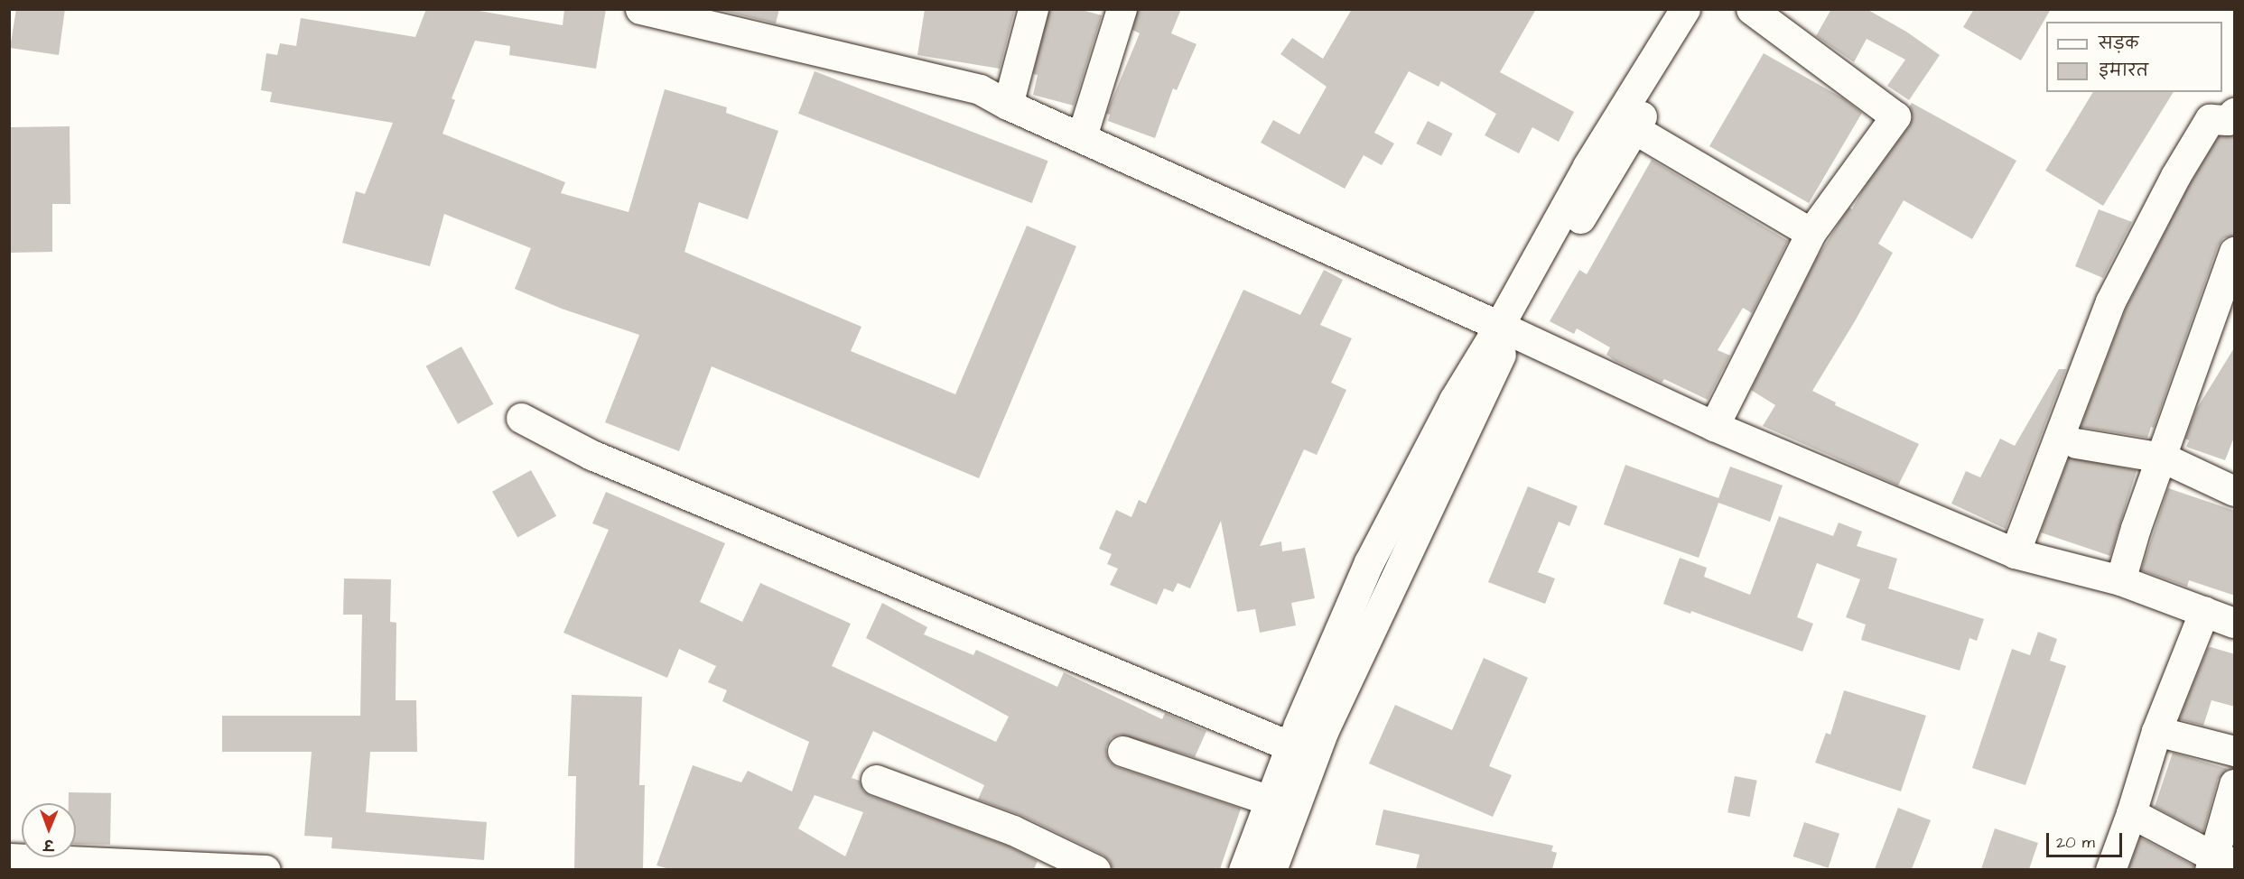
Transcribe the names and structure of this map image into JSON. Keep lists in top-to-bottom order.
{
  "legend": ["सड़क", "इमारत"],
  "scale_bar": "20 m",
  "north": "bottom"
}
